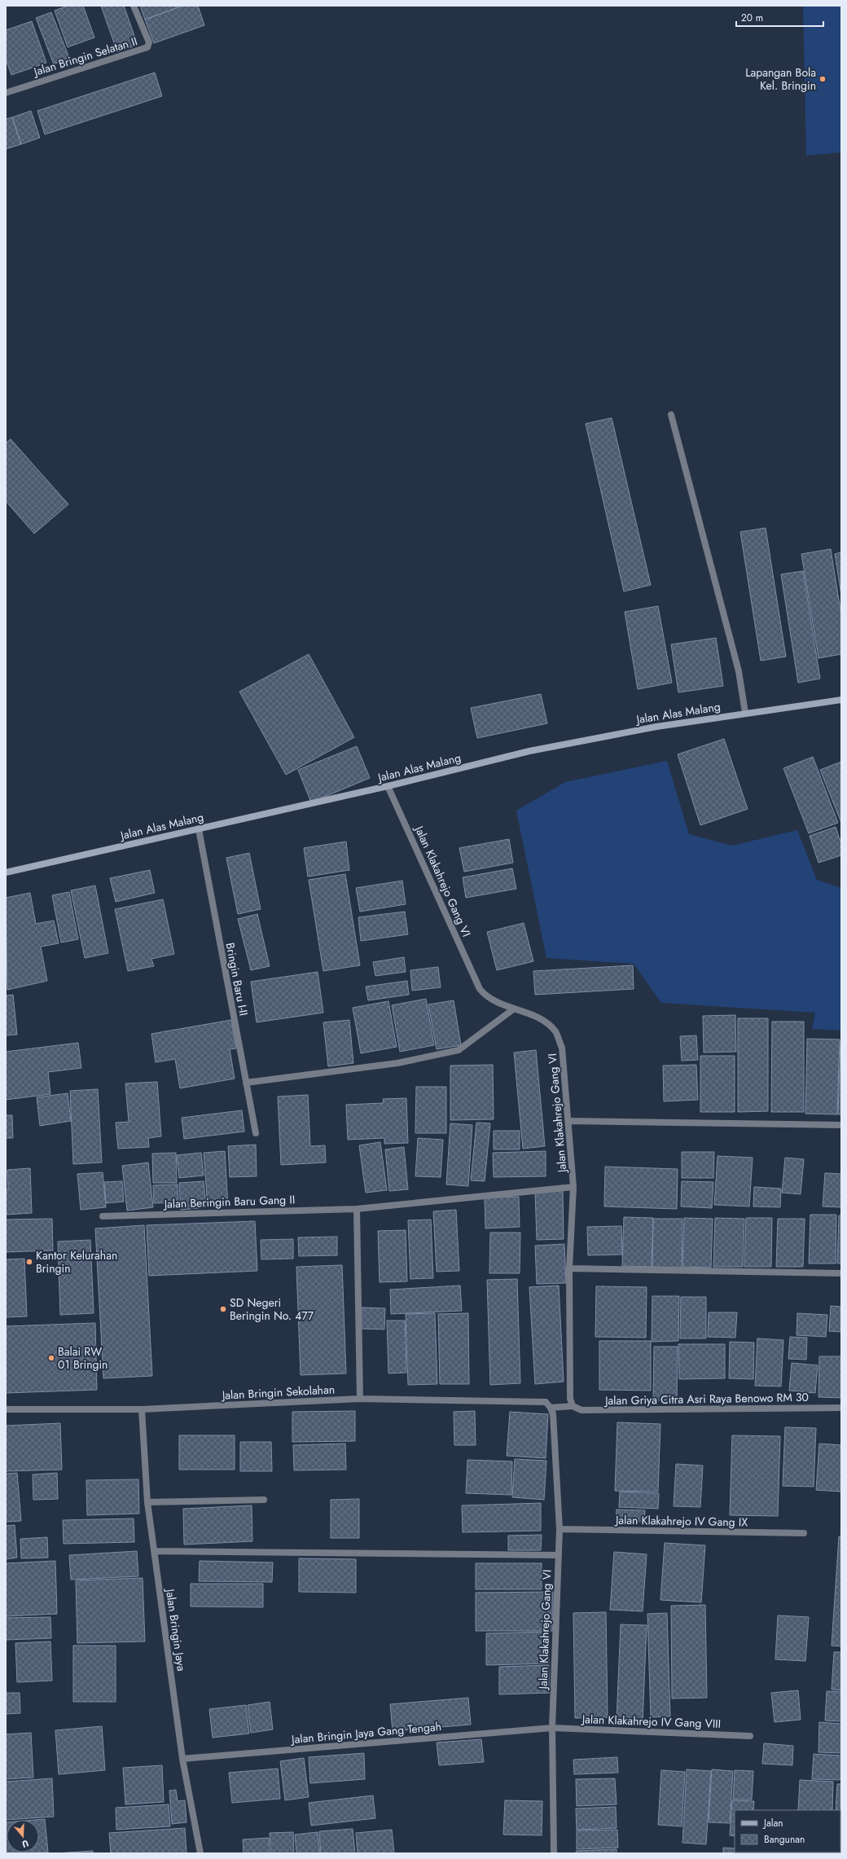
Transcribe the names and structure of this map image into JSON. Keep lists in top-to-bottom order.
{
  "streets": {
    "main road": ["Jalan Alas Malang"],
    "street": [
      "Jalan Bringin Selatan II",
      "Jalan Klakahrejo Gang VI",
      "Bringin Baru I-II",
      "Jalan Beringin Baru Gang II",
      "Jalan Bringin Sekolahan",
      "Jalan Griya Citra Asri Raya Benowo RM 30",
      "Jalan Klakahrejo IV Gang IX",
      "Jalan Bringin Jaya",
      "Jalan Klakahrejo IV Gang VIII",
      "Jalan Bringin Jaya Gang Tengah"
    ]
  },
  "crossings": [
    ["Jalan Alas Malang", "Jalan Klakahrejo Gang VI"],
    ["Jalan Alas Malang", "Bringin Baru I-II"],
    ["Jalan Klakahrejo Gang VI", "Jalan Beringin Baru Gang II"],
    ["Jalan Klakahrejo Gang VI", "Jalan Bringin Sekolahan"],
    ["Jalan Klakahrejo Gang VI", "Jalan Griya Citra Asri Raya Benowo RM 30"],
    ["Jalan Klakahrejo Gang VI", "Jalan Klakahrejo IV Gang IX"],
    ["Jalan Klakahrejo Gang VI", "Jalan Klakahrejo IV Gang VIII"],
    ["Jalan Klakahrejo Gang VI", "Jalan Bringin Jaya Gang Tengah"],
    ["Jalan Bringin Sekolahan", "Jalan Griya Citra Asri Raya Benowo RM 30"],
    ["Jalan Bringin Sekolahan", "Jalan Bringin Jaya"],
    ["Jalan Bringin Jaya", "Jalan Bringin Jaya Gang Tengah"],
    ["Jalan Klakahrejo IV Gang VIII", "Jalan Bringin Jaya Gang Tengah"]
  ],
  "places": [
    "Lapangan Bola Kel. Bringin",
    "Kantor Kelurahan Bringin",
    "SD Negeri Beringin No. 477",
    "Balai RW 01 Bringin"
  ],
  "legend": ["Jalan", "Bangunan"],
  "scale_bar": "20 m",
  "north": "bottom"
}
